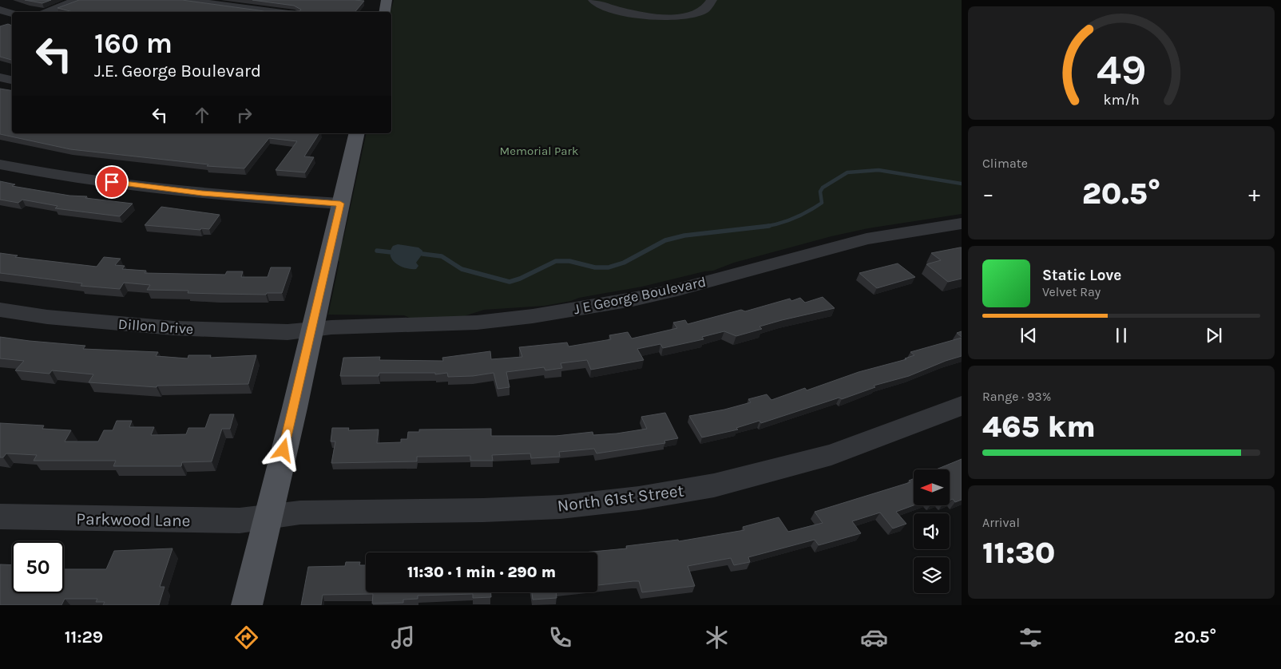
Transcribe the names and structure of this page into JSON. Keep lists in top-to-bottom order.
{
  "streets": {
    "street": [
      "J E George Boulevard",
      "Dillon Drive",
      "North 61st Street",
      "Parkwood Lane"
    ]
  },
  "crossings": [
    ["J E George Boulevard", "Dillon Drive"],
    ["North 61st Street", "Parkwood Lane"]
  ],
  "parks": ["Memorial Park"],
  "north": "left",
  "page": {
    "turn": ["160 m", "J.E. George Boulevard"],
    "tile": [
      "Climate",
      ["Range · 93%", "465 km"],
      ["Arrival", "11:30"]
    ],
    "heat": ["−", "20.5°", "+"],
    "song": ["Static Love", "Velvet Ray"],
    "limit": "50",
    "trip": "11:30 · 1 min · 290 m",
    "tabs": ["11:29", "20.5°"],
    "gauge": ["49", "km/h"]
  }
}
